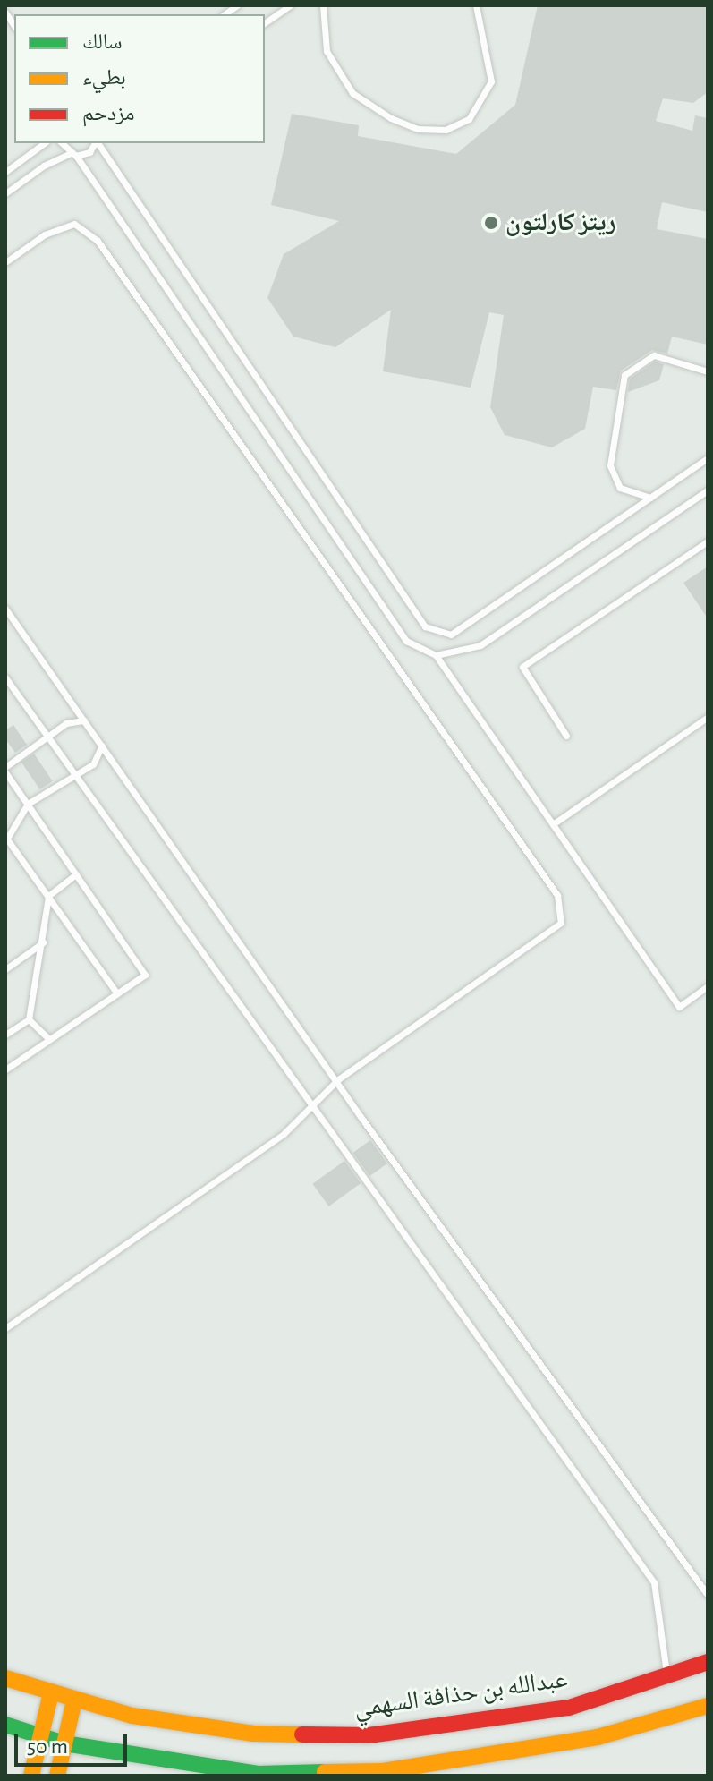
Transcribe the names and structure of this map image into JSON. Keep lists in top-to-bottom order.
{
  "streets": {
    "street": ["عبدالله بن حذافة السهمي"]
  },
  "places": ["ريتز كارلتون"],
  "legend": ["سالك", "بطيء", "مزدحم"],
  "scale_bar": "50 m"
}
